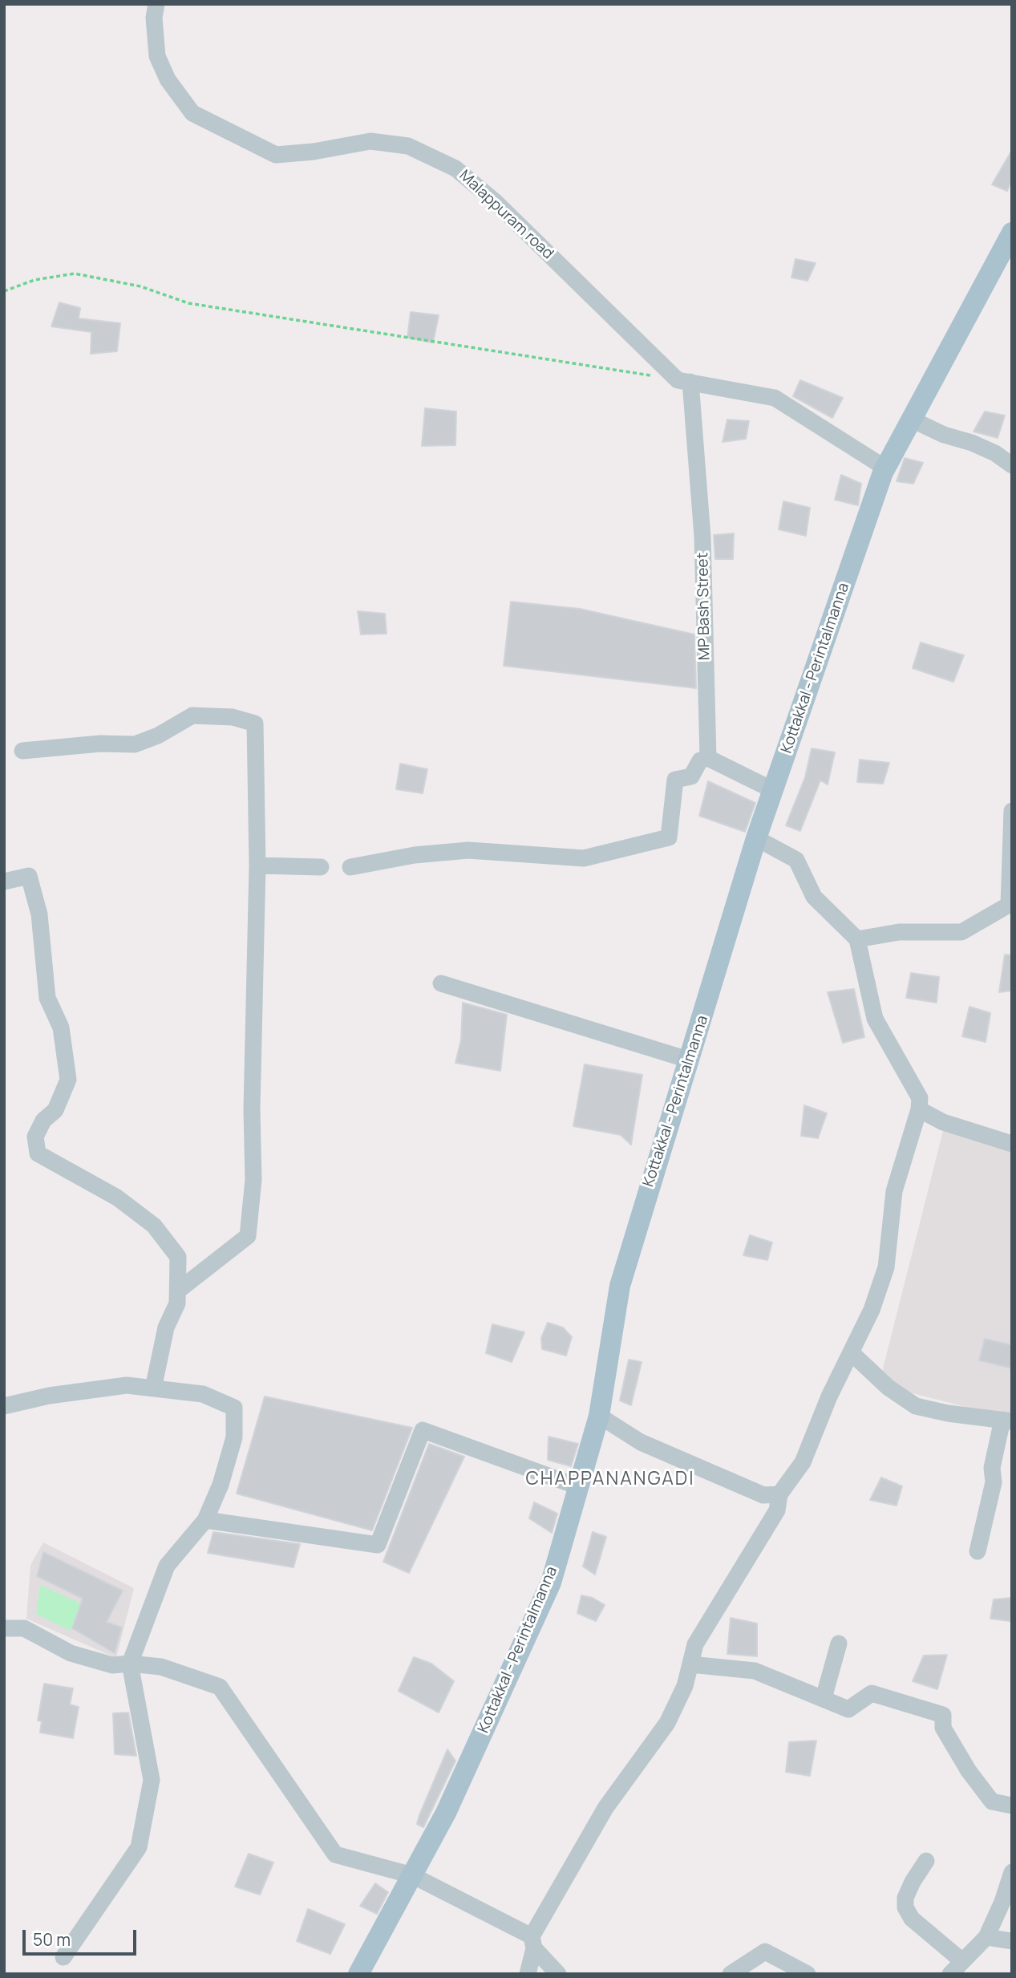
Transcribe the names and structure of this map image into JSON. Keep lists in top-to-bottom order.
{
  "streets": {
    "main road": ["Kottakkal - Perintalmanna"],
    "street": ["Malappuram road", "MP Bash Street"]
  },
  "crossings": [
    ["Malappuram road", "MP Bash Street"]
  ],
  "districts": ["CHAPPANANGADI"],
  "scale_bar": "50 m"
}
